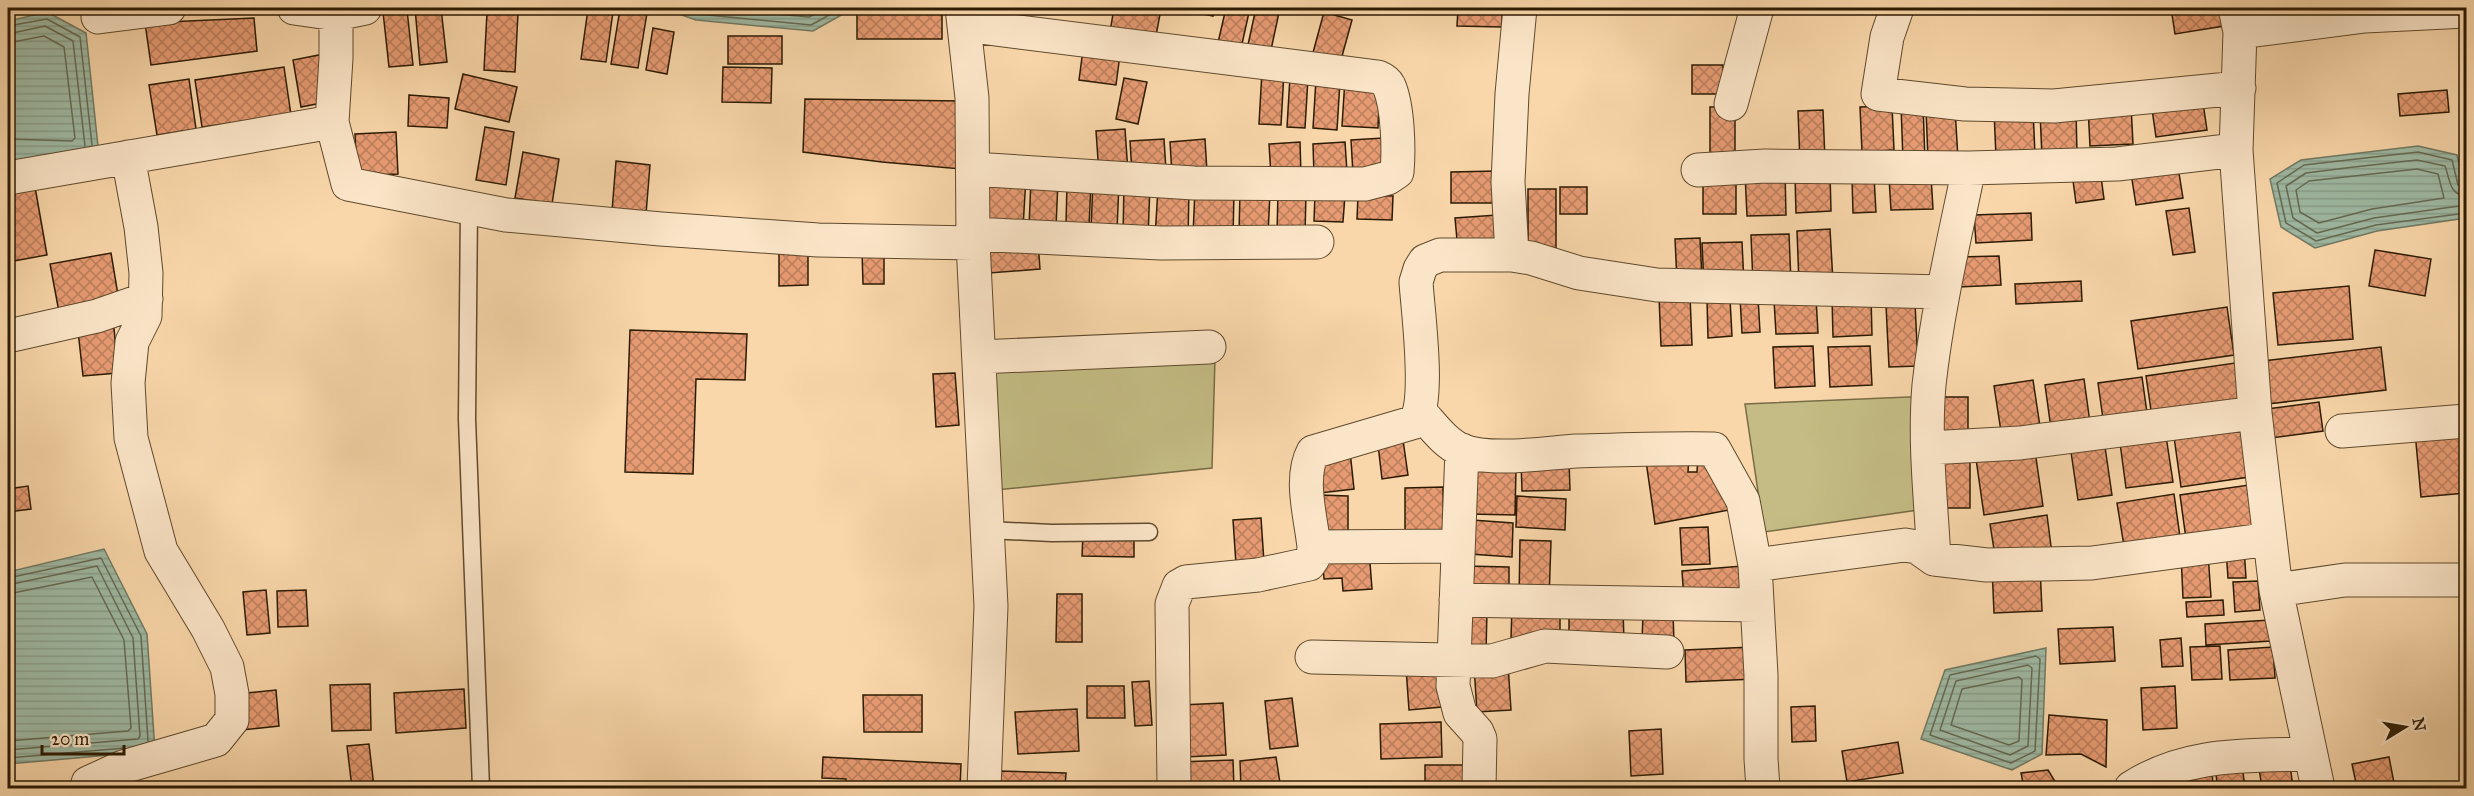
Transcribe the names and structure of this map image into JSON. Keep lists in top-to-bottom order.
{
  "scale_bar": "20 m",
  "north": "right"
}
